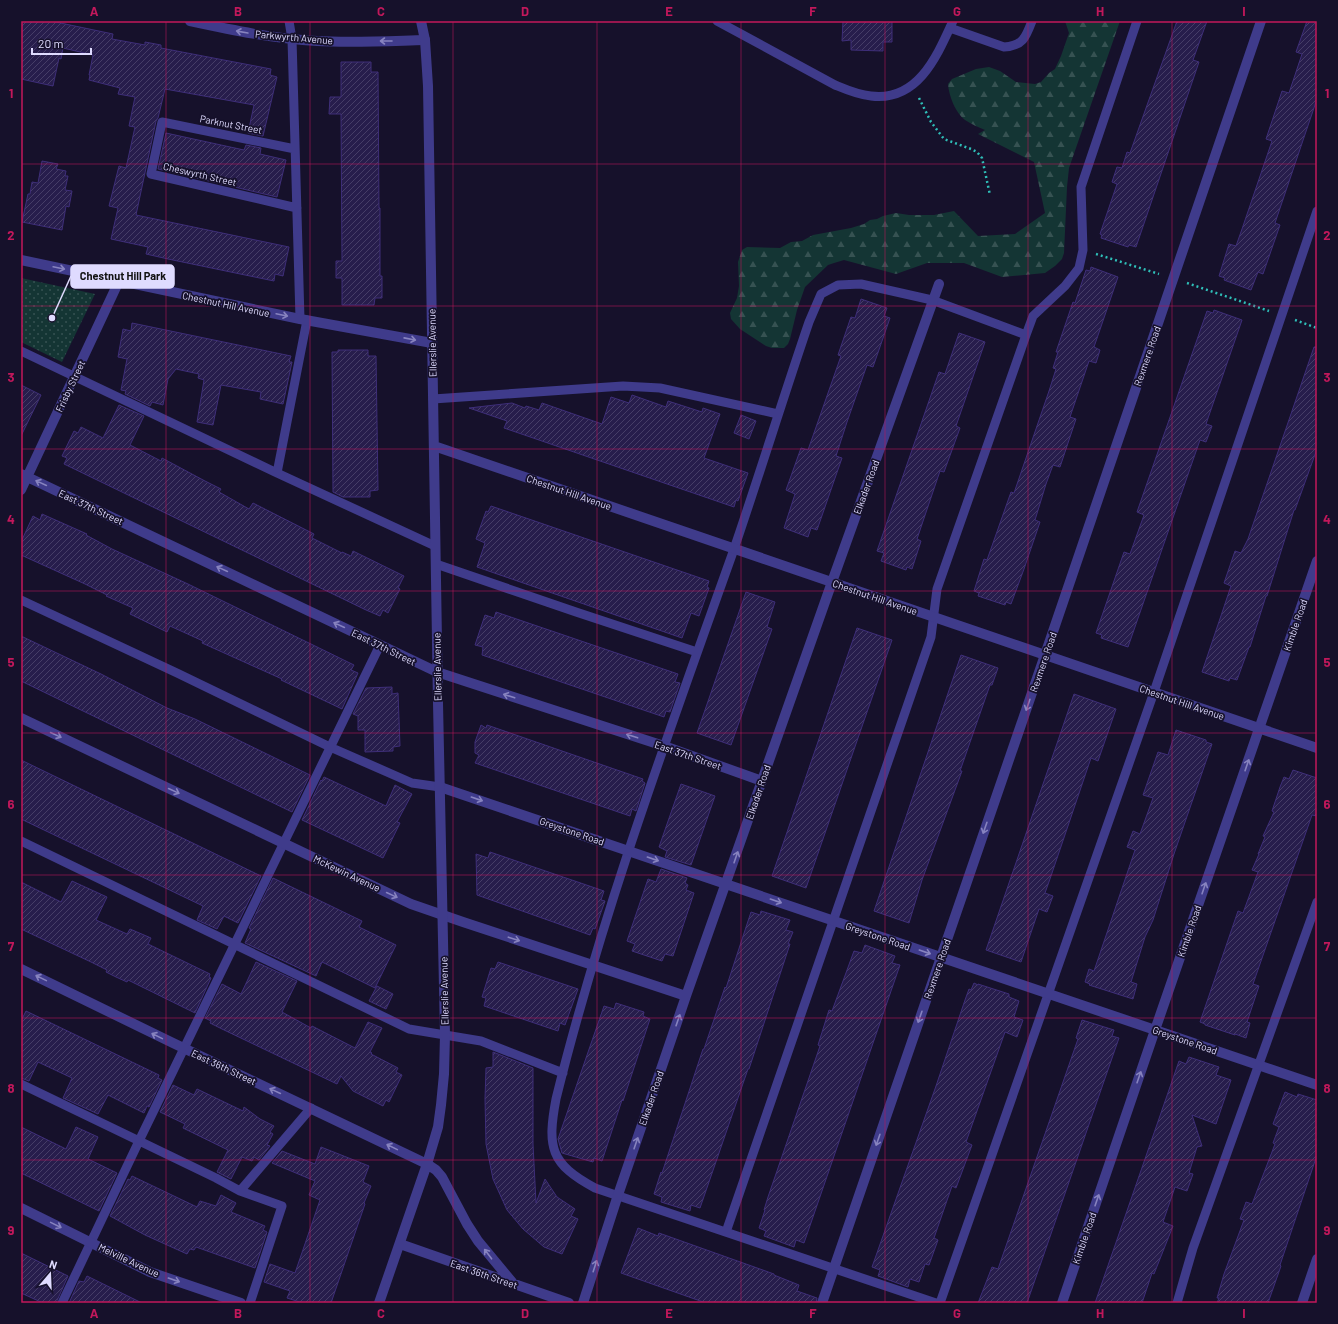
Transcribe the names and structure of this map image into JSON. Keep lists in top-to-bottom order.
{
  "streets": {
    "street": [
      "Parkwyrth Avenue",
      "Chestnut Hill Avenue",
      "Ellerslie Avenue",
      "Rexmere Road",
      "Frisby Street",
      "Elkader Road",
      "East 37th Street",
      "Kimble Road",
      "Greystone Road",
      "McKewin Avenue",
      "East 36th Street",
      "Melville Avenue"
    ],
    "lane": ["Parknut Street", "Cheswyrth Street"]
  },
  "crossings": [
    ["Parkwyrth Avenue", "Ellerslie Avenue"],
    ["Parknut Street", "Cheswyrth Street"],
    ["Chestnut Hill Avenue", "Ellerslie Avenue"],
    ["Chestnut Hill Avenue", "Rexmere Road"],
    ["Chestnut Hill Avenue", "Frisby Street"],
    ["Chestnut Hill Avenue", "Elkader Road"],
    ["Chestnut Hill Avenue", "Kimble Road"],
    ["Ellerslie Avenue", "East 37th Street"],
    ["Ellerslie Avenue", "Greystone Road"],
    ["Ellerslie Avenue", "McKewin Avenue"],
    ["Ellerslie Avenue", "East 36th Street"],
    ["Rexmere Road", "Greystone Road"],
    ["Frisby Street", "East 37th Street"],
    ["Elkader Road", "East 37th Street"],
    ["Elkader Road", "Greystone Road"],
    ["Elkader Road", "McKewin Avenue"],
    ["Kimble Road", "Greystone Road"]
  ],
  "one_way": [
    "Parkwyrth Avenue",
    "Rexmere Road",
    "Elkader Road",
    "East 37th Street",
    "Kimble Road",
    "Greystone Road",
    "McKewin Avenue",
    "East 36th Street",
    "Melville Avenue"
  ],
  "places": ["Chestnut Hill Park"],
  "scale_bar": "20 m",
  "north": "top",
  "grid": {
    "columns": [
      "A",
      "B",
      "C",
      "D",
      "E",
      "F",
      "G",
      "H",
      "I"
    ],
    "rows": [
      "1",
      "2",
      "3",
      "4",
      "5",
      "6",
      "7",
      "8",
      "9"
    ]
  }
}
